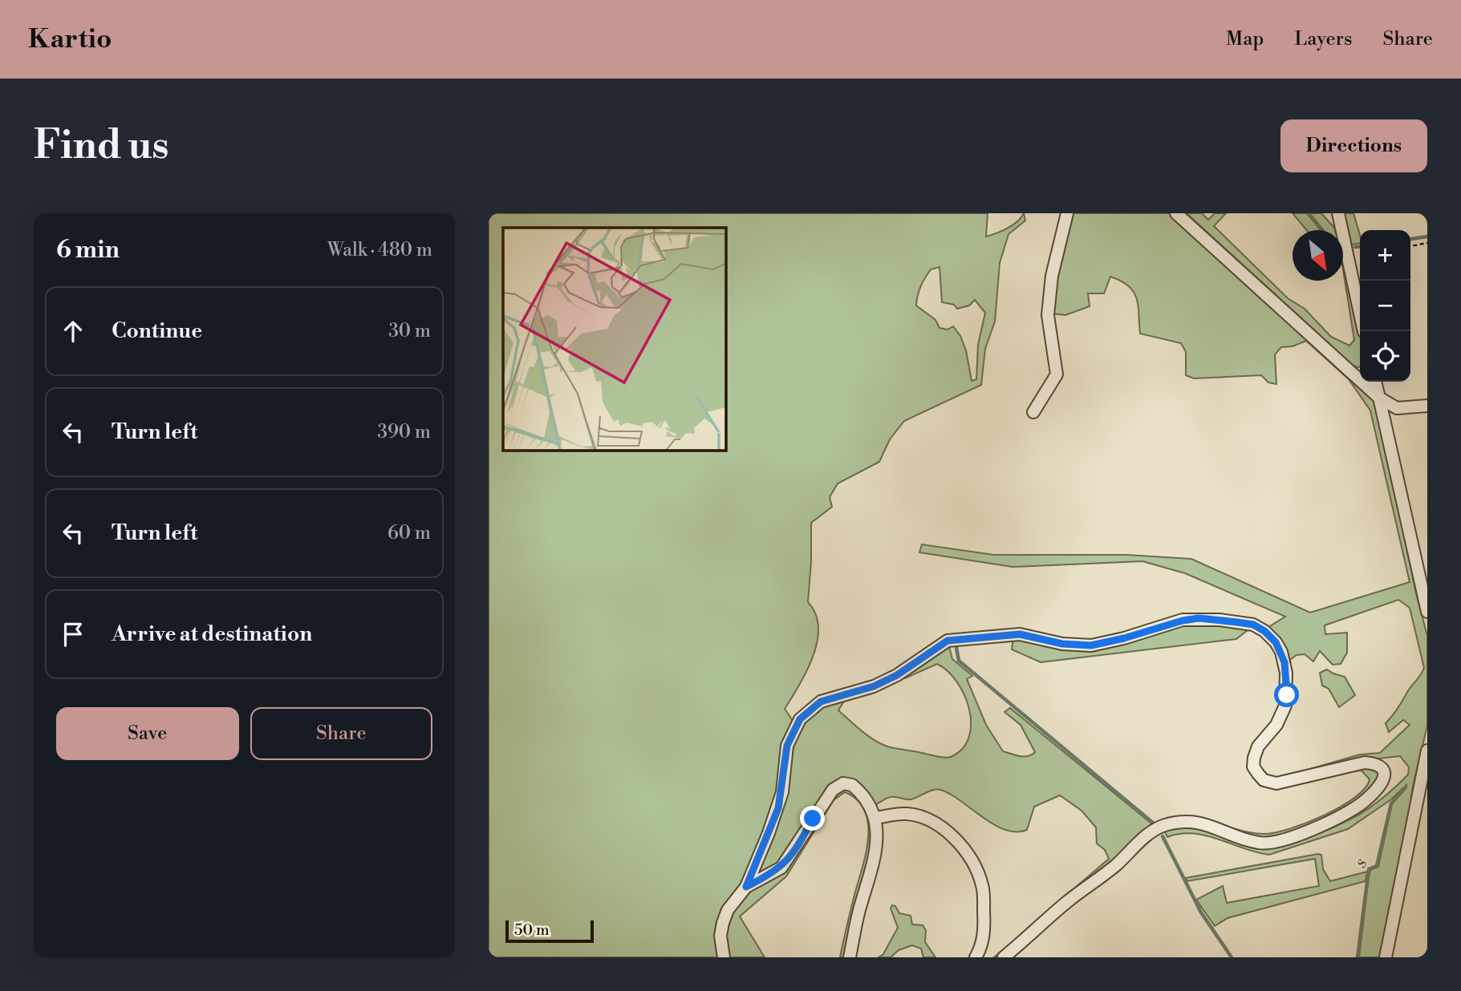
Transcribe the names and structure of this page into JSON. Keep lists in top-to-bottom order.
{
  "water": ["s"],
  "scale_bar": "50 m",
  "north": "bottom right",
  "page": {
    "header": "Kartio",
    "nav": ["Map", "Layers", "Share"],
    "buttons": [
      "Directions",
      ["Save", "Share"]
    ],
    "title": "Find us",
    "heading": ["6 min", "Walk · 480 m"],
    "map_buttons": ["+", "−"],
    "list": [
      ["Continue", "30 m"],
      ["Turn left", "390 m"],
      ["Turn left", "60 m"],
      "Arrive at destination"
    ],
    "scale": "50 m"
  }
}
